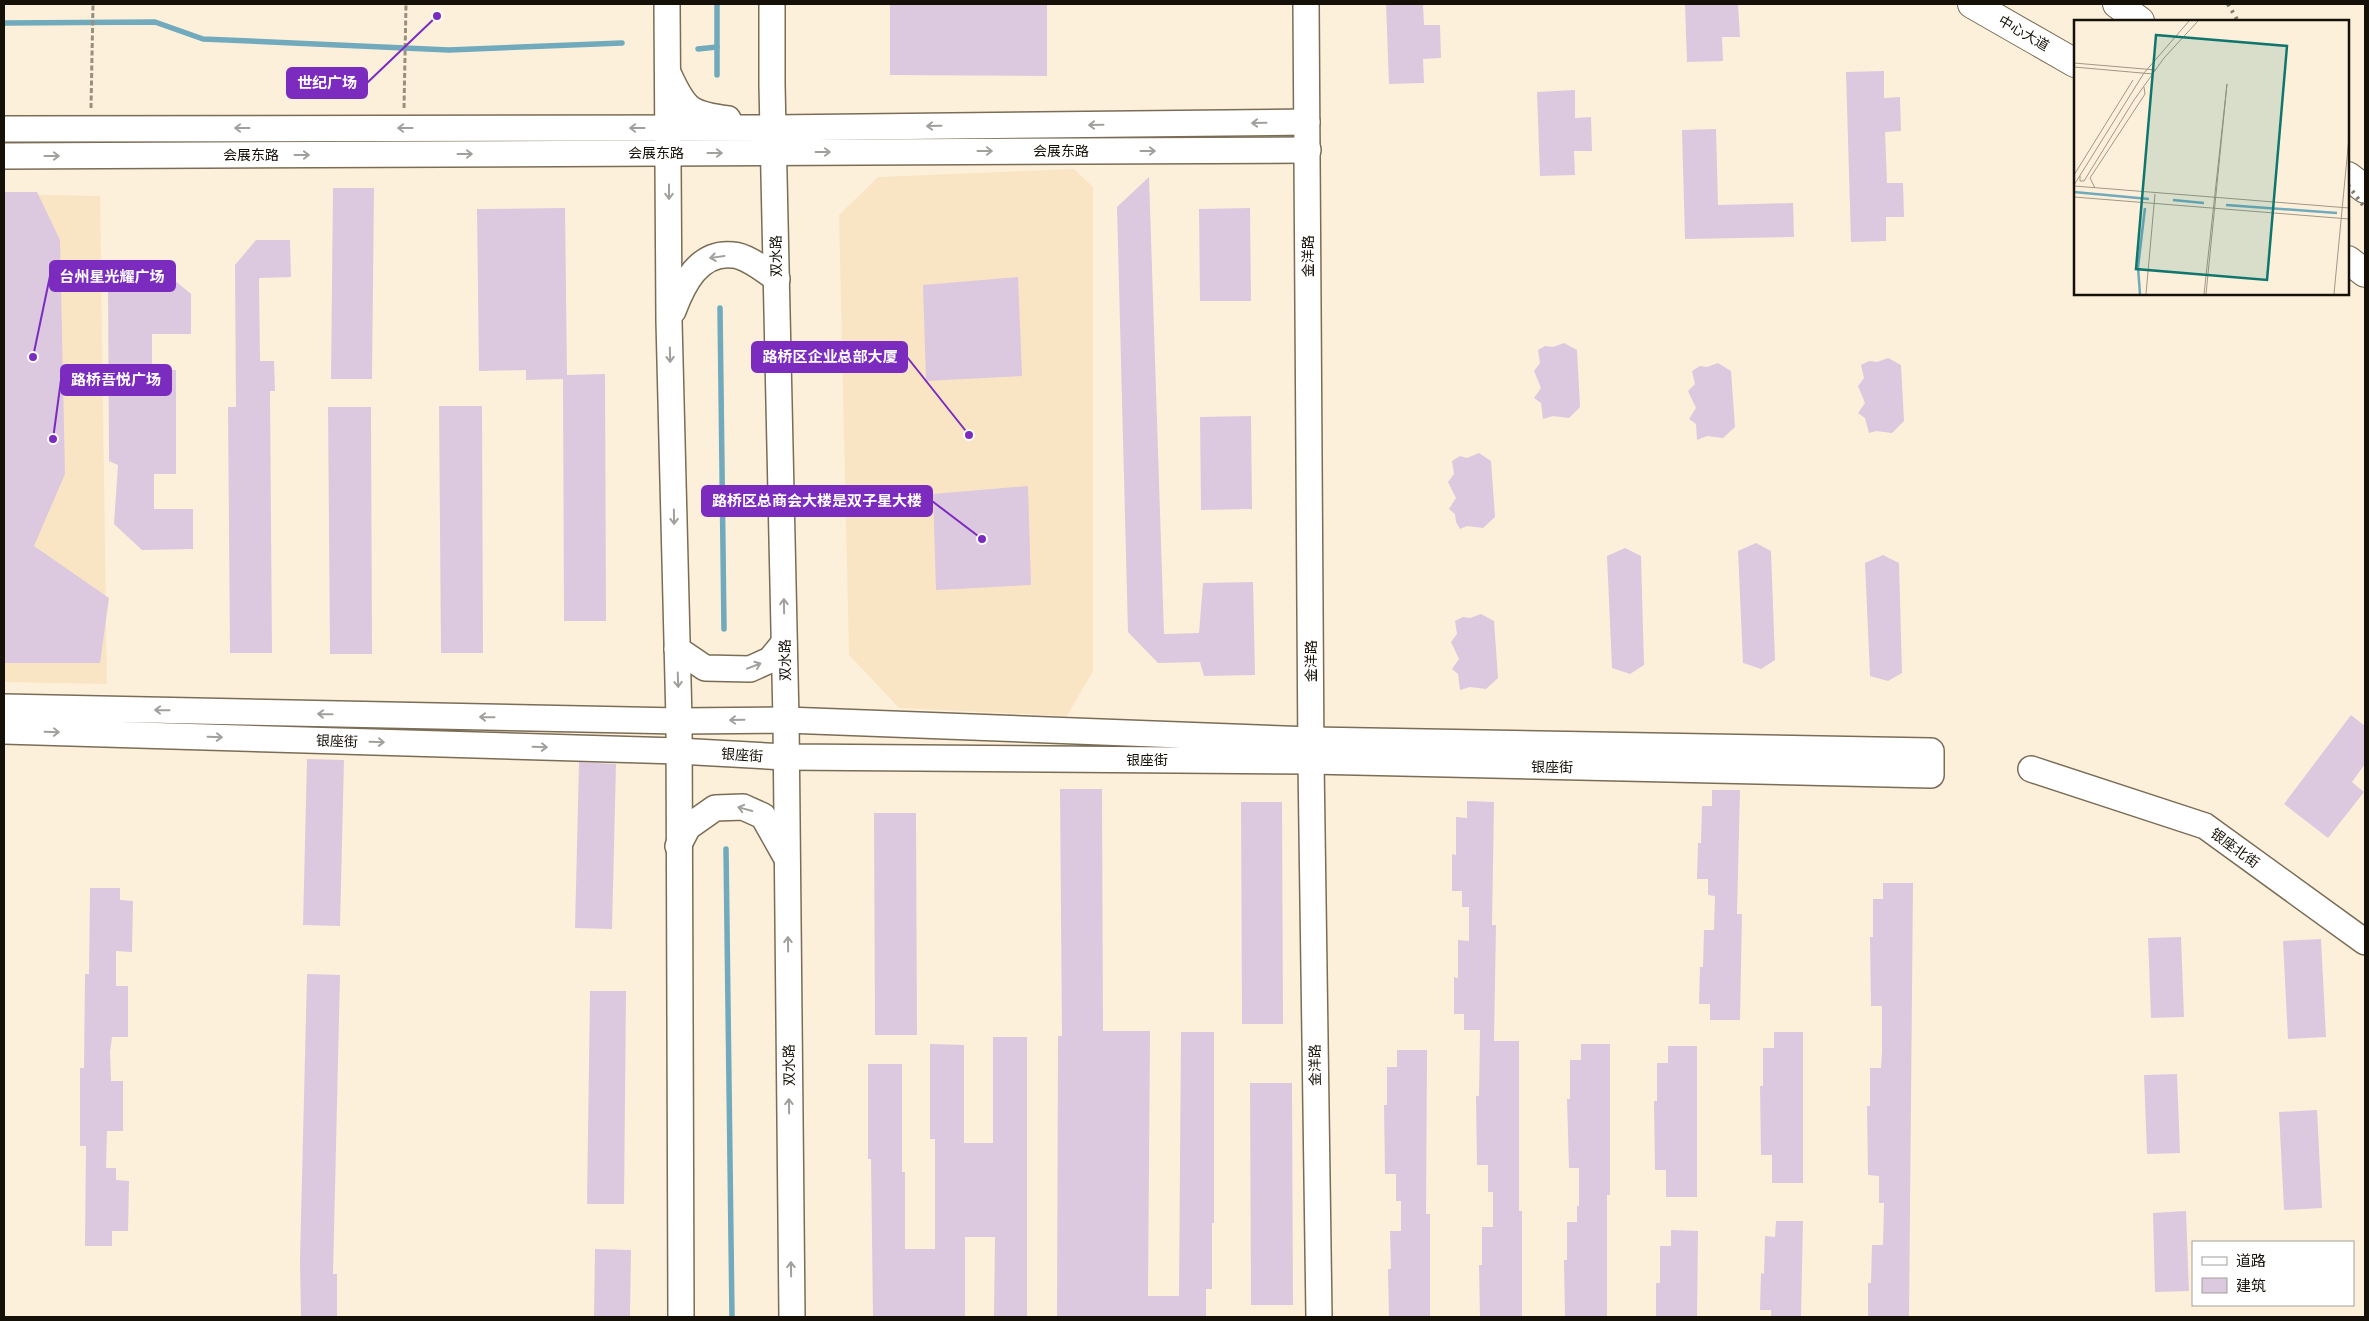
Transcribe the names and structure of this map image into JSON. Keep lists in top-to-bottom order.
{
  "streets": {
    "main road": [
      "中心大道",
      "会展东路",
      "双水路",
      "金洋路",
      "银座街",
      "银座北街"
    ]
  },
  "crossings": [
    ["会展东路", "双水路"],
    ["会展东路", "金洋路"],
    ["双水路", "银座街"],
    ["金洋路", "银座街"]
  ],
  "places": [
    "世纪广场",
    "台州星光耀广场",
    "路桥区企业总部大厦",
    "路桥吾悦广场",
    "路桥区总商会大楼是双子星大楼"
  ],
  "legend": ["道路", "建筑"]
}
